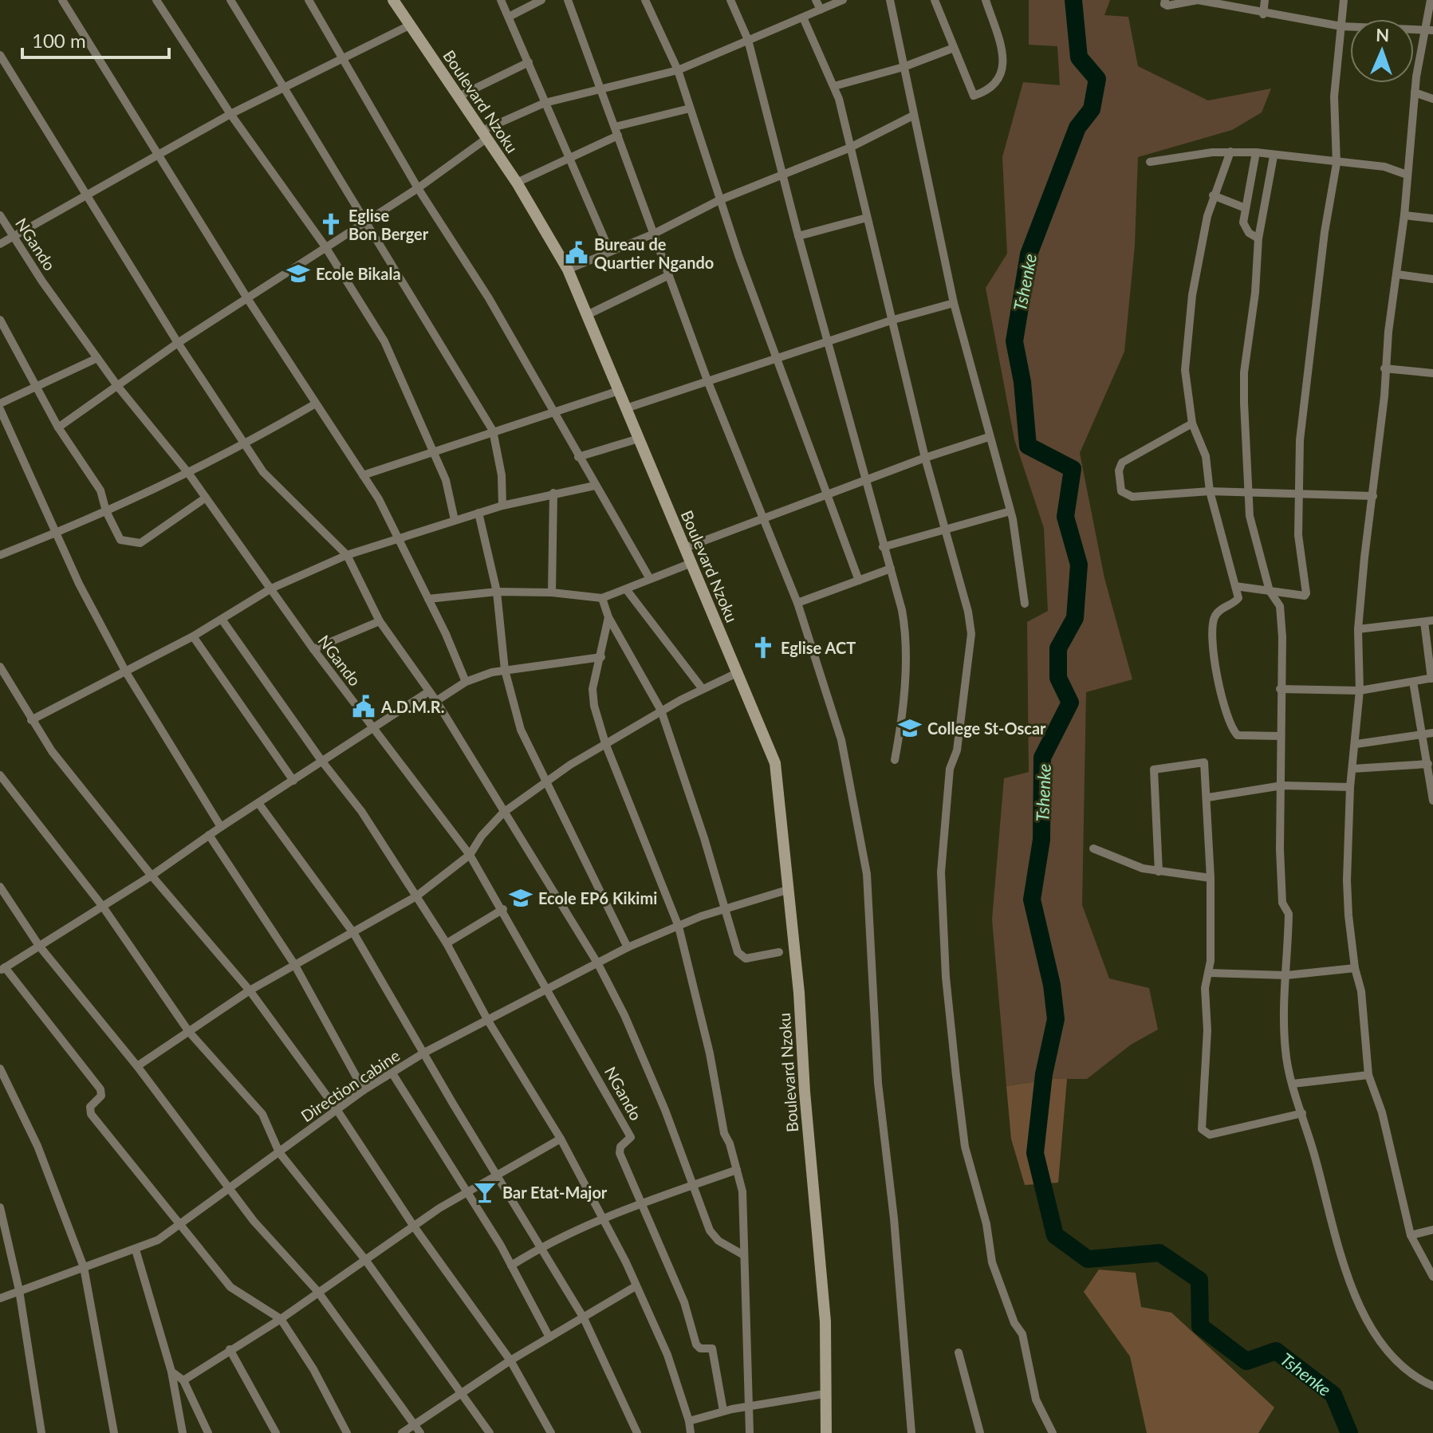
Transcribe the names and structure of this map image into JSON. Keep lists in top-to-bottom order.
{
  "streets": {
    "street": ["Boulevard Nzoku", "NGando", "Direction cabine"]
  },
  "crossings": [
    ["Boulevard Nzoku", "Direction cabine"],
    ["NGando", "Direction cabine"]
  ],
  "water": ["Tshenke"],
  "places": {
    "church": ["Eglise Bon Berger", "Eglise ACT"],
    "public building": ["Bureau de Quartier Ngando", "A.D.M.R."],
    "school or university": ["Ecole Bikala", "College St-Oscar", "Ecole EP6 Kikimi"],
    "bar": ["Bar Etat-Major"]
  },
  "scale_bar": "100 m",
  "north": "top"
}
